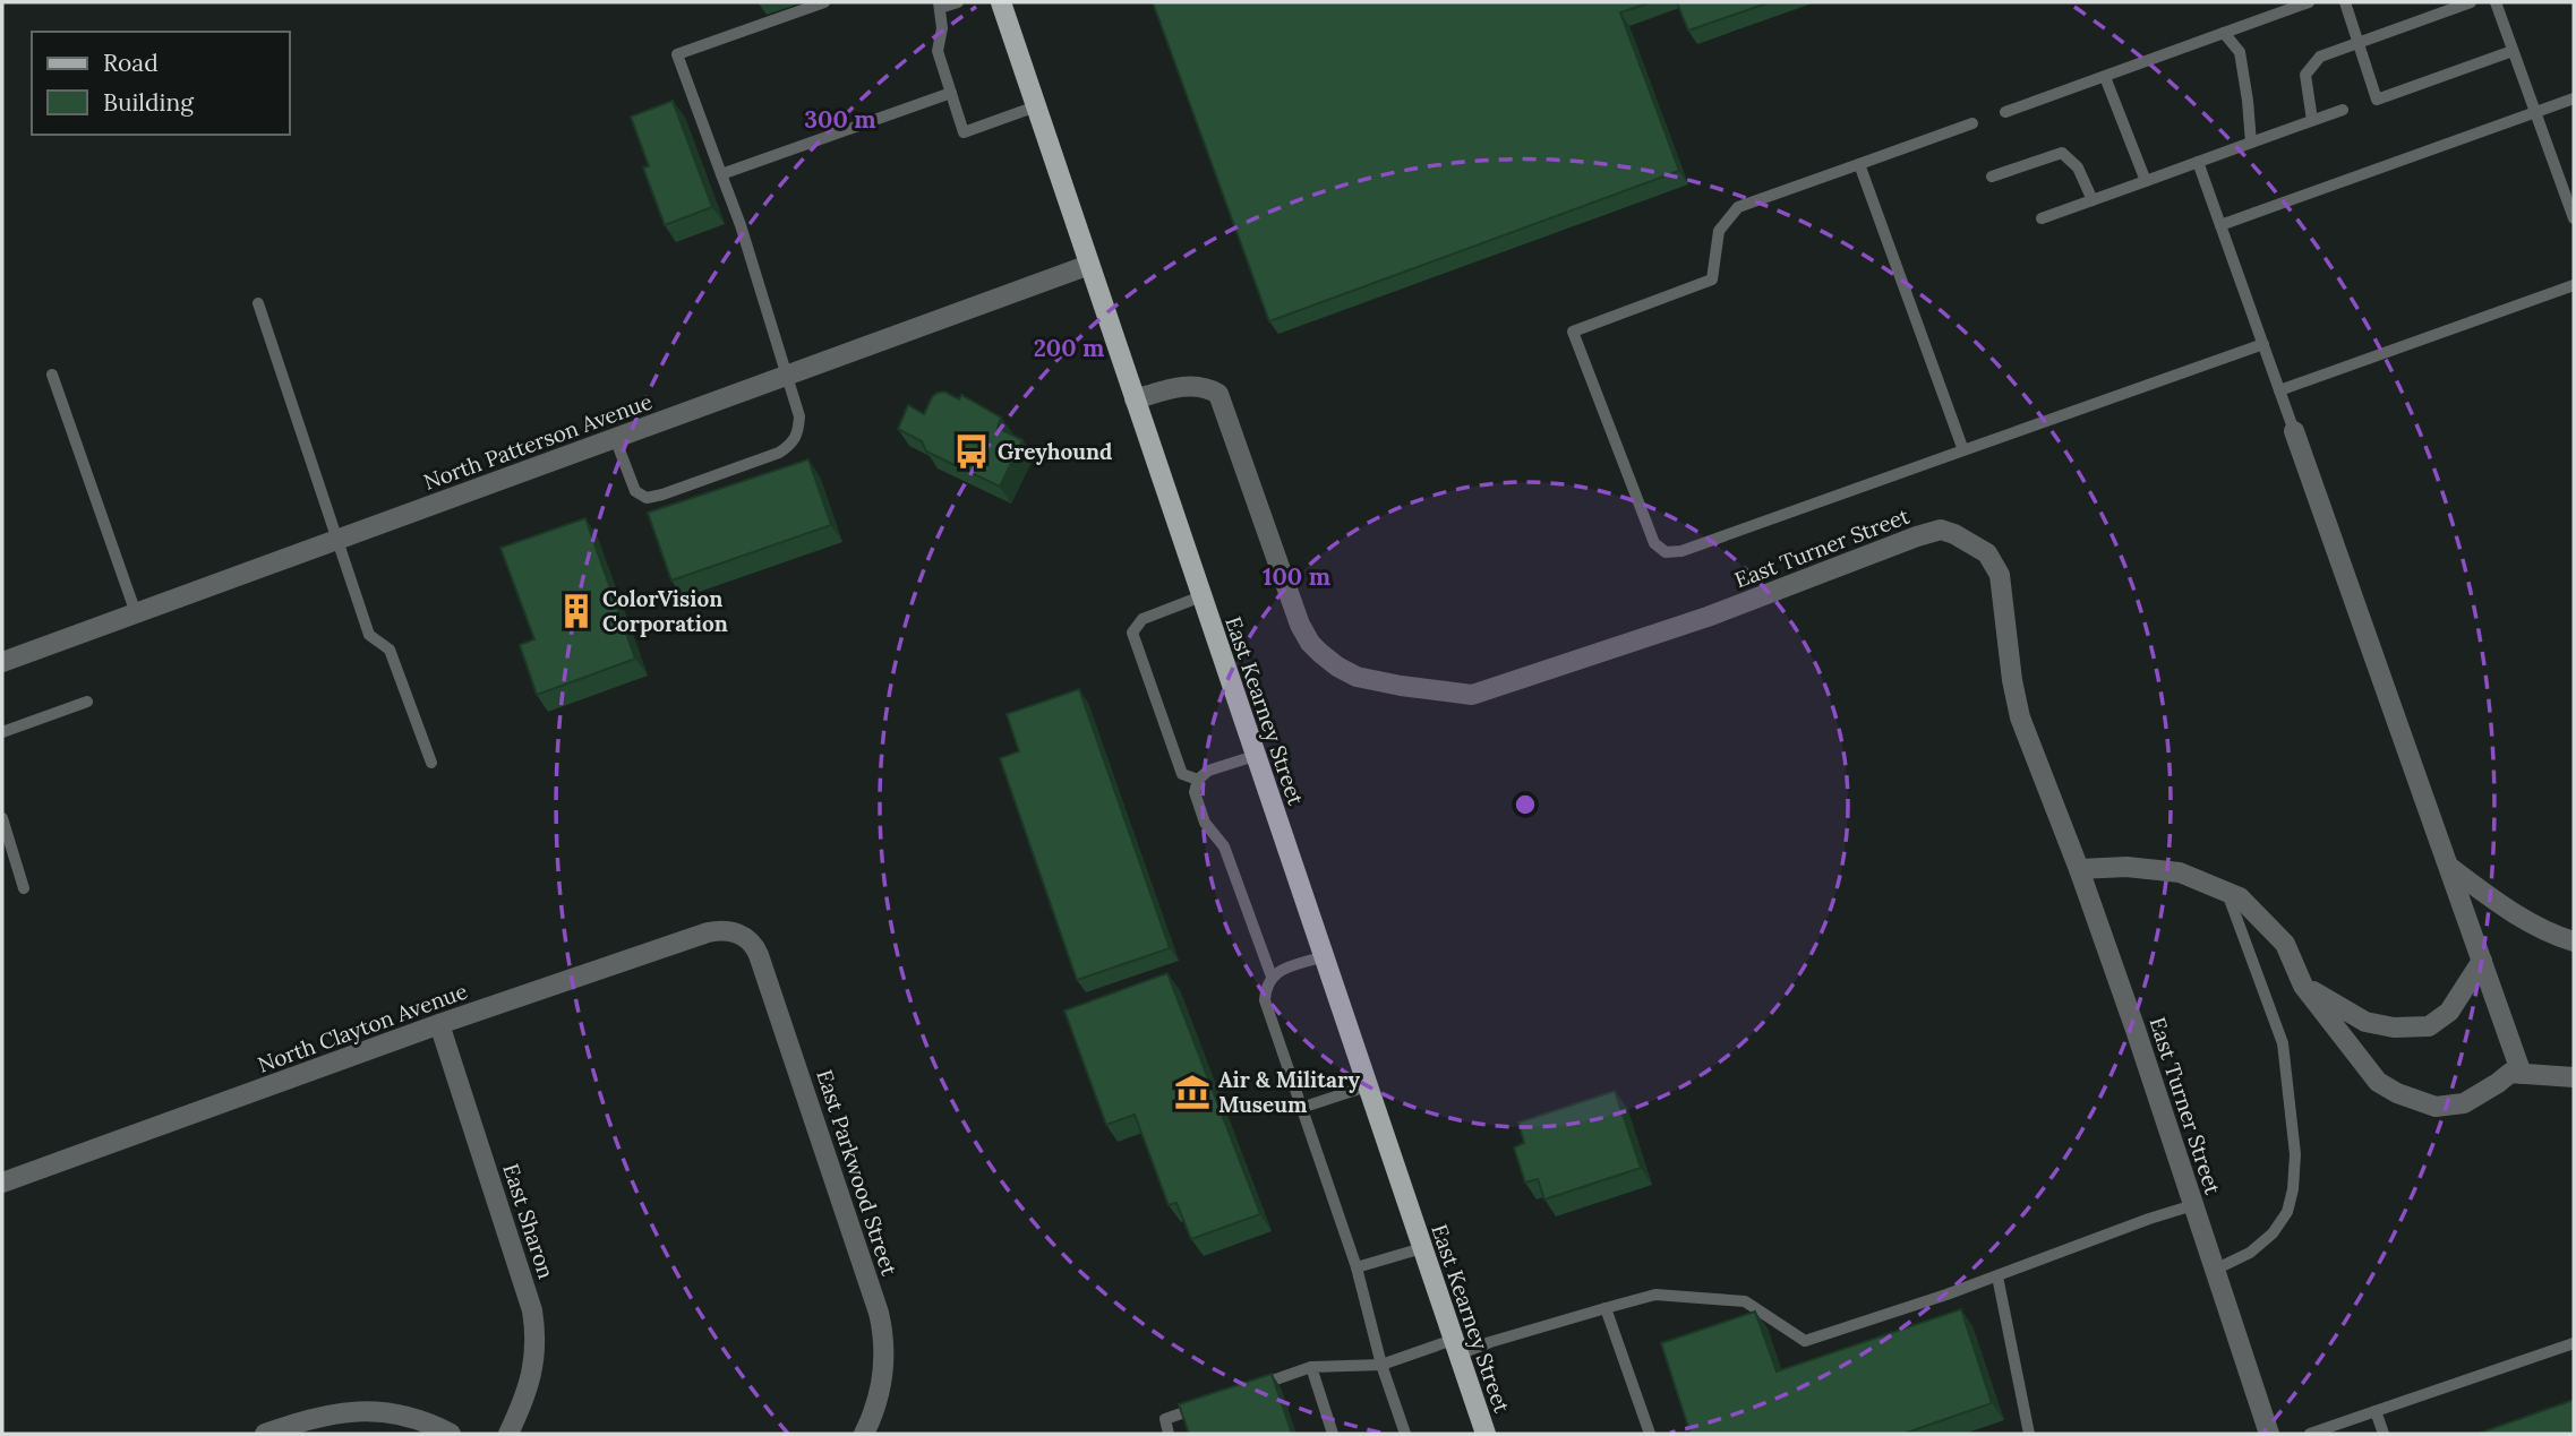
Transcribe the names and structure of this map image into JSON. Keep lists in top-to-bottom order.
{
  "streets": {
    "main road": ["East Kearney Street"],
    "street": [
      "North Patterson Avenue",
      "East Turner Street",
      "North Clayton Avenue",
      "East Parkwood Street",
      "East Sharon"
    ]
  },
  "crossings": [
    ["North Patterson Avenue", "East Kearney Street"],
    ["East Turner Street", "East Kearney Street"],
    ["North Clayton Avenue", "East Parkwood Street"],
    ["North Clayton Avenue", "East Sharon"]
  ],
  "places": {
    "bus stop": ["Greyhound"],
    "building": ["ColorVision Corporation"],
    "museum": ["Air & Military Museum"]
  },
  "legend": ["Road", "Building"],
  "rings": ["300 m", "200 m", "100 m"]
}
